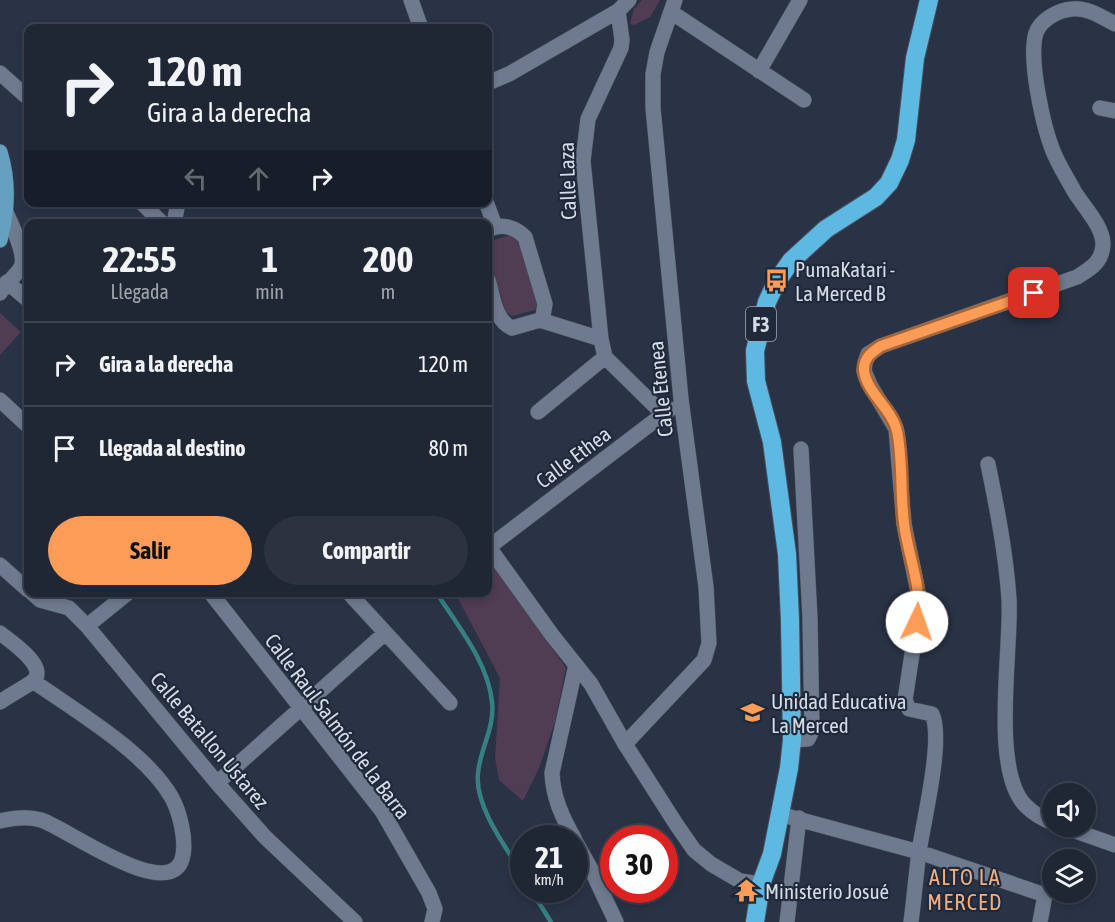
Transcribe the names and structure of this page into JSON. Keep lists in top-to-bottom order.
{
  "streets": {
    "highway": ["F3"],
    "street": [
      "Calle Laza",
      "Calle Etenea",
      "Calle Ethea",
      "Calle Raul Salmón de la Barra",
      "Calle Batallon Ustarez"
    ]
  },
  "crossings": [
    ["Calle Etenea", "Calle Ethea"]
  ],
  "districts": ["ALTO LA MERCED"],
  "places": {
    "bus stop": ["PumaKatari - La Merced B"],
    "school or university": ["Unidad Educativa La Merced"],
    "temple": ["Ministerio Josué"]
  },
  "page": {
    "turn": ["120 m", "Gira a la derecha"],
    "eta": [
      "22:55",
      "Llegada",
      "1",
      "min",
      "200",
      "m"
    ],
    "list": [
      {
        "name": "Gira a la derecha",
        "value": "120 m"
      },
      {
        "name": "Llegada al destino",
        "value": "80 m"
      }
    ],
    "buttons": ["Salir", "Compartir"],
    "speed": "21 km/h",
    "limit": "30"
  }
}
